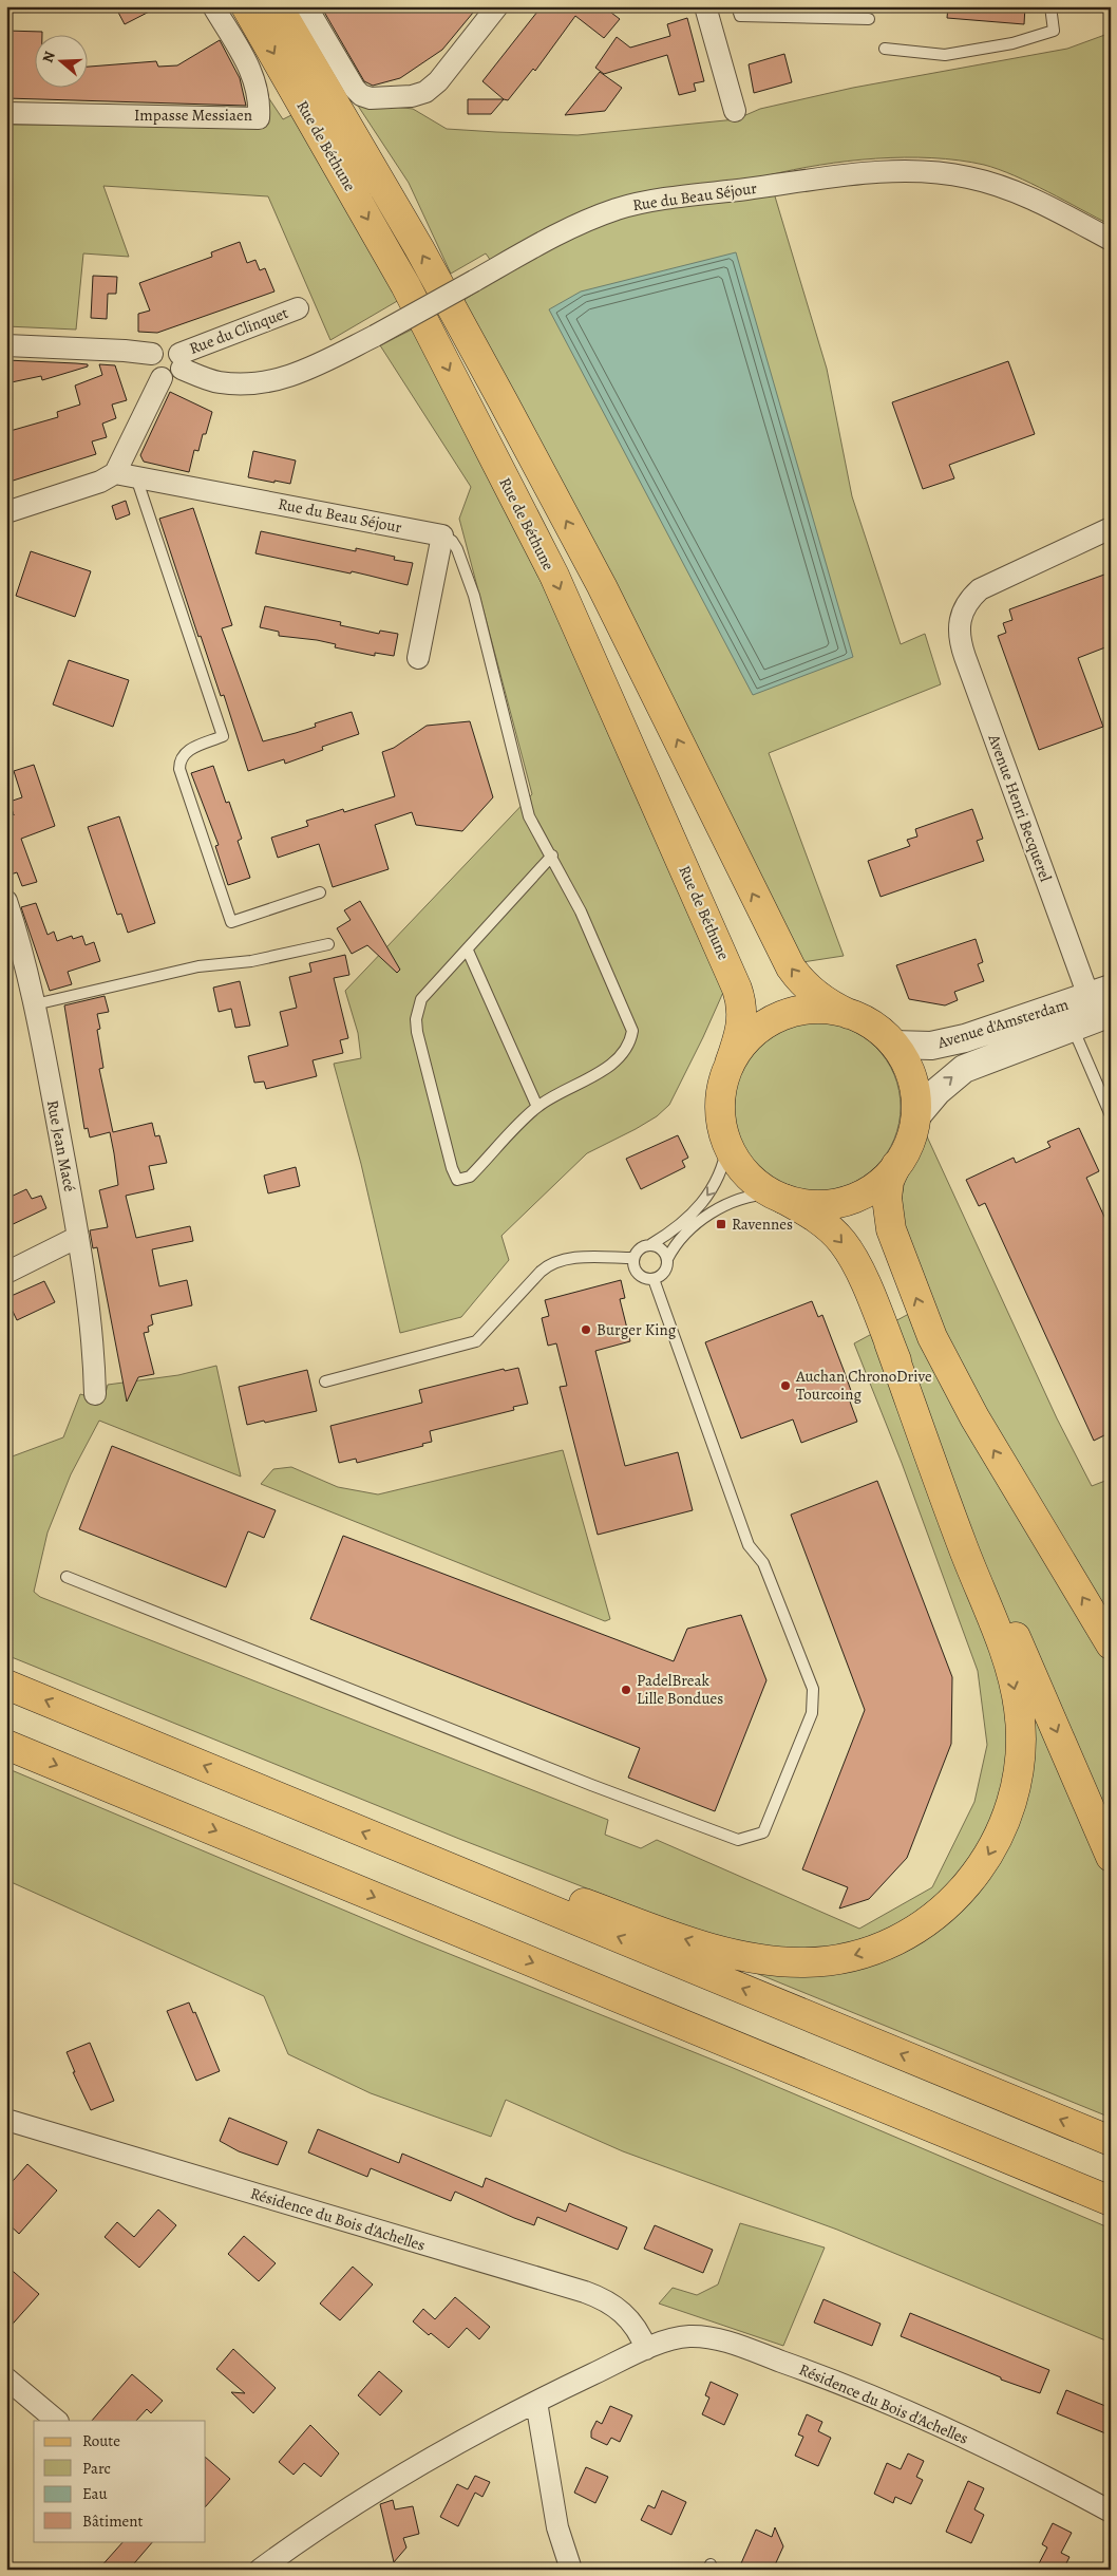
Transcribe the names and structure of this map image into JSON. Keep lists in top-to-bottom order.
{
  "streets": {
    "main road": ["Rue de Béthune"],
    "street": [
      "Impasse Messiaen",
      "Rue du Beau Séjour",
      "Rue du Clinquet",
      "Avenue Henri Becquerel",
      "Avenue d'Amsterdam",
      "Rue Jean Macé",
      "Résidence du Bois d'Achelles"
    ]
  },
  "crossings": [
    ["Rue du Beau Séjour", "Rue du Clinquet"],
    ["Avenue Henri Becquerel", "Avenue d'Amsterdam"]
  ],
  "places": {
    "transit": ["Ravennes"],
    "other": ["Burger King", "Auchan ChronoDrive Tourcoing", "PadelBreak Lille Bondues"]
  },
  "legend": [
    "Route",
    "Parc",
    "Eau",
    "Bâtiment"
  ],
  "north": "left"
}
